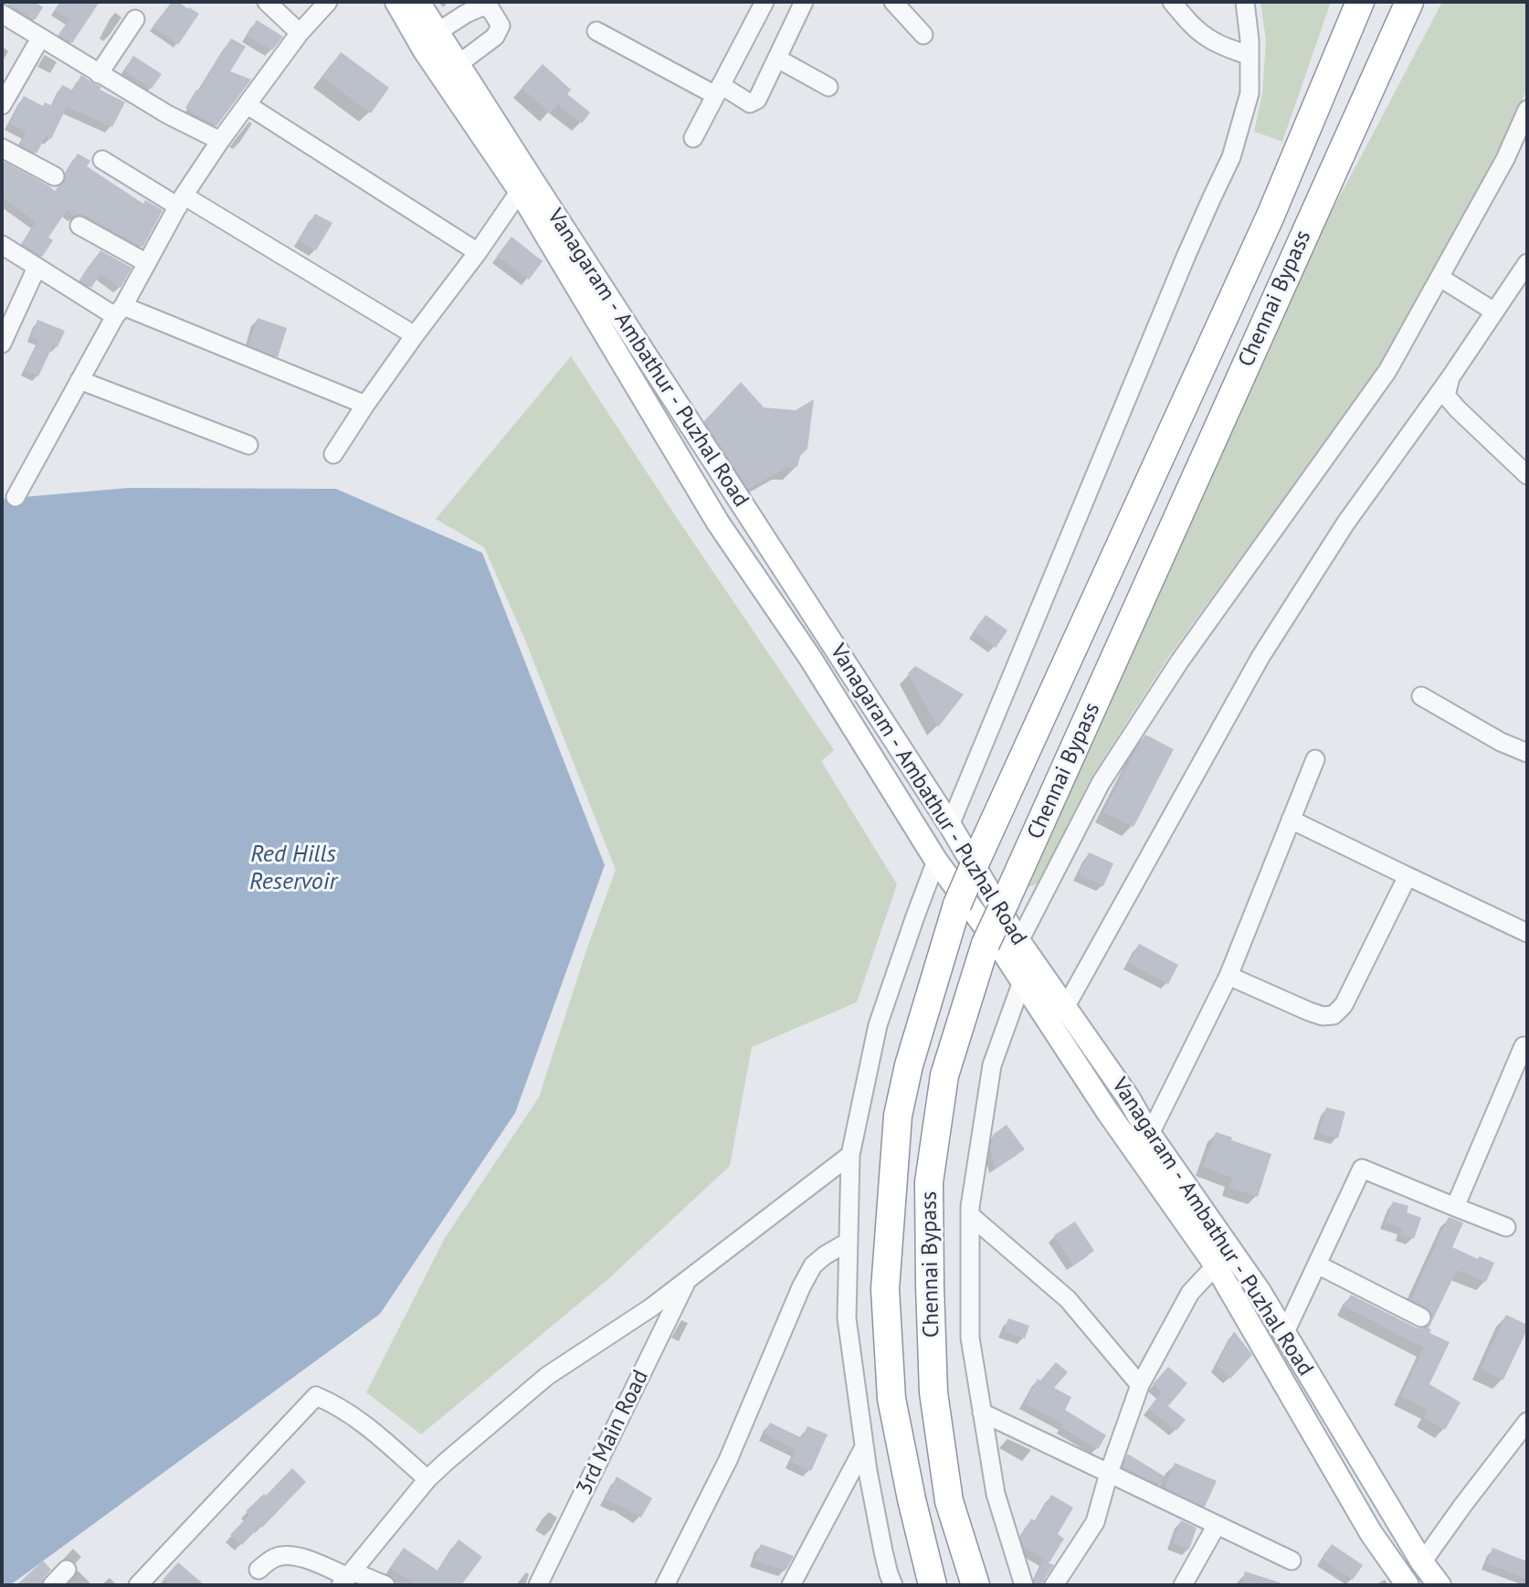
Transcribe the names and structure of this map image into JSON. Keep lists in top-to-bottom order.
{
  "streets": {
    "highway": ["Chennai Bypass"],
    "main road": ["Vanagaram - Ambathur - Puzhal Road"],
    "street": ["3rd Main Road"]
  },
  "water": ["Red Hills Reservoir"]
}
